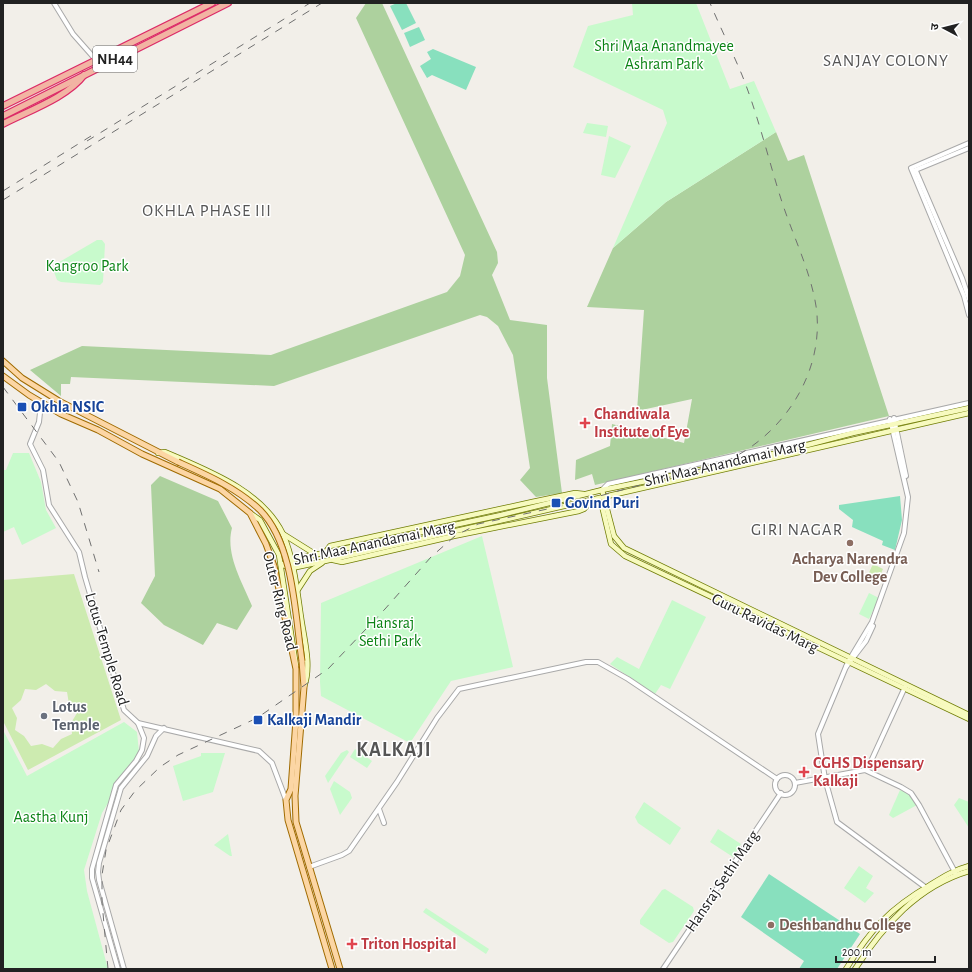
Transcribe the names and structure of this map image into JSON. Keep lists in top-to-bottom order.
{
  "streets": {
    "highway": ["NH44"],
    "main road": ["Shri Maa Anandamai Marg", "Outer Ring Road", "Guru Ravidas Marg"],
    "street": ["Lotus Temple Road", "Hansraj Sethi Marg"]
  },
  "crossings": [
    ["Shri Maa Anandamai Marg", "Guru Ravidas Marg"],
    ["Outer Ring Road", "Lotus Temple Road"]
  ],
  "districts": [
    "SANJAY COLONY",
    "OKHLA PHASE III",
    "GIRI NAGAR",
    "KALKAJI"
  ],
  "parks": [
    "Shri Maa Anandmayee Ashram Park",
    "Kangroo Park",
    "Hansraj Sethi Park",
    "Aastha Kunj"
  ],
  "places": {
    "transit": ["Okhla NSIC", "Govind Puri", "Kalkaji Mandir"],
    "health": ["Chandiwala Institute of Eye", "CGHS Dispensary Kalkaji", "Triton Hospital"],
    "other": ["Acharya Narendra Dev College", "Lotus Temple", "Deshbandhu College"]
  },
  "scale_bar": "200 m",
  "north": "left"
}
